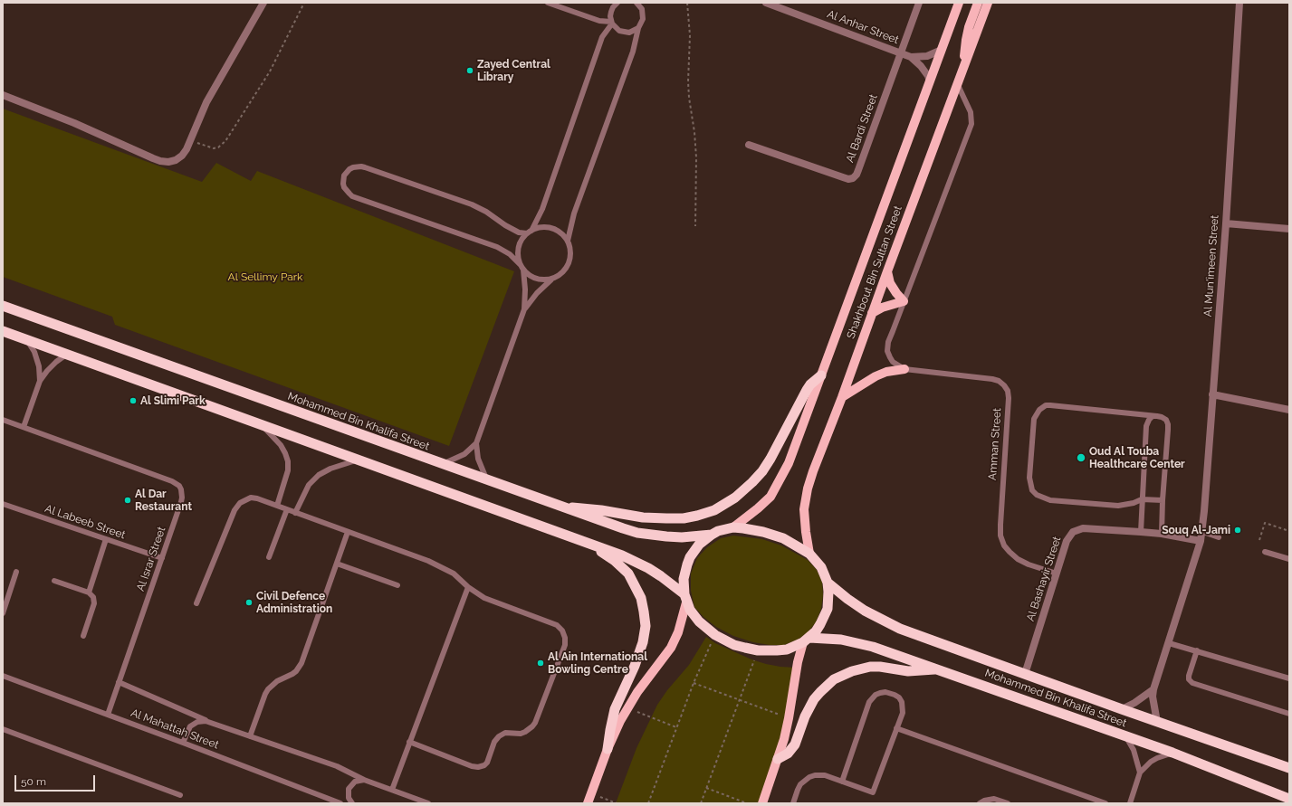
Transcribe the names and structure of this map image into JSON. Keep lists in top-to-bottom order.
{
  "streets": {
    "highway": ["Mohammed Bin Khalifa Street"],
    "main road": ["Shakhbout Bin Sultan Street"],
    "street": [
      "Al Anhar Street",
      "Al Bardi Street",
      "Al Mun'imeen Street",
      "Al Bashayir Street"
    ],
    "lane": [
      "Amman Street",
      "Al Labeeb Street",
      "Al Israr Street",
      "Al Mahattah Street"
    ]
  },
  "crossings": [
    ["Al Anhar Street", "Al Bardi Street"],
    ["Al Anhar Street", "Shakhbout Bin Sultan Street"],
    ["Al Mun'imeen Street", "Mohammed Bin Khalifa Street"],
    ["Al Mun'imeen Street", "Al Bashayir Street"],
    ["Mohammed Bin Khalifa Street", "Al Bashayir Street"],
    ["Amman Street", "Al Bashayir Street"],
    ["Al Labeeb Street", "Al Israr Street"],
    ["Al Israr Street", "Al Mahattah Street"]
  ],
  "parks": ["Al Sellimy Park"],
  "places": [
    "Zayed Central Library",
    "Al Slimi Park",
    "Oud Al Touba Healthcare Center",
    "Al Dar Restaurant",
    "Souq Al-Jami",
    "Civil Defence Administration",
    "Al Ain International Bowling Centre"
  ],
  "scale_bar": "50 m"
}
